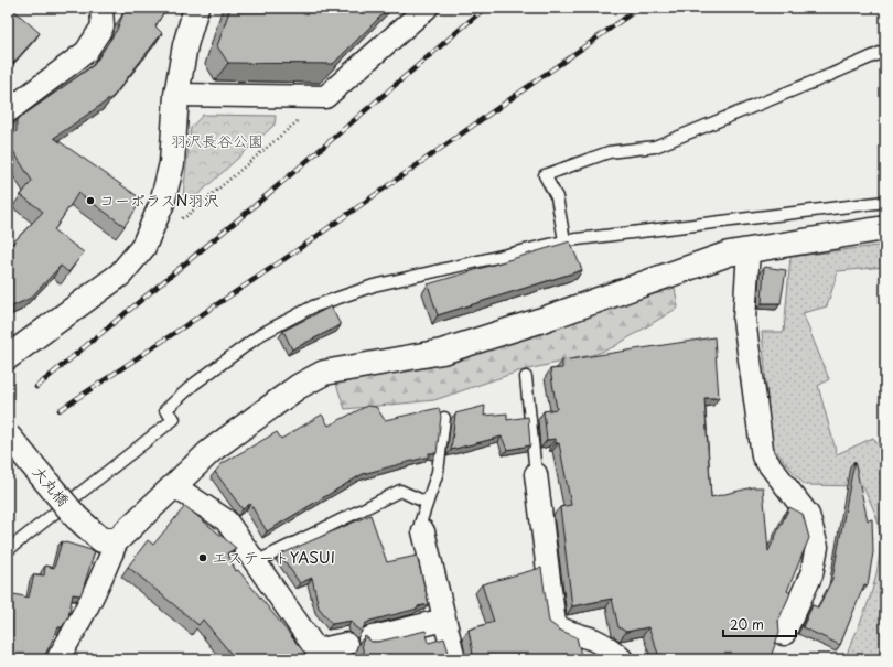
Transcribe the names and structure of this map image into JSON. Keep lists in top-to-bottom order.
{
  "streets": {
    "street": ["大丸橋"]
  },
  "parks": ["羽沢長谷公園"],
  "places": ["コーポラスN羽沢", "エステートYASUI"],
  "scale_bar": "20 m"
}
